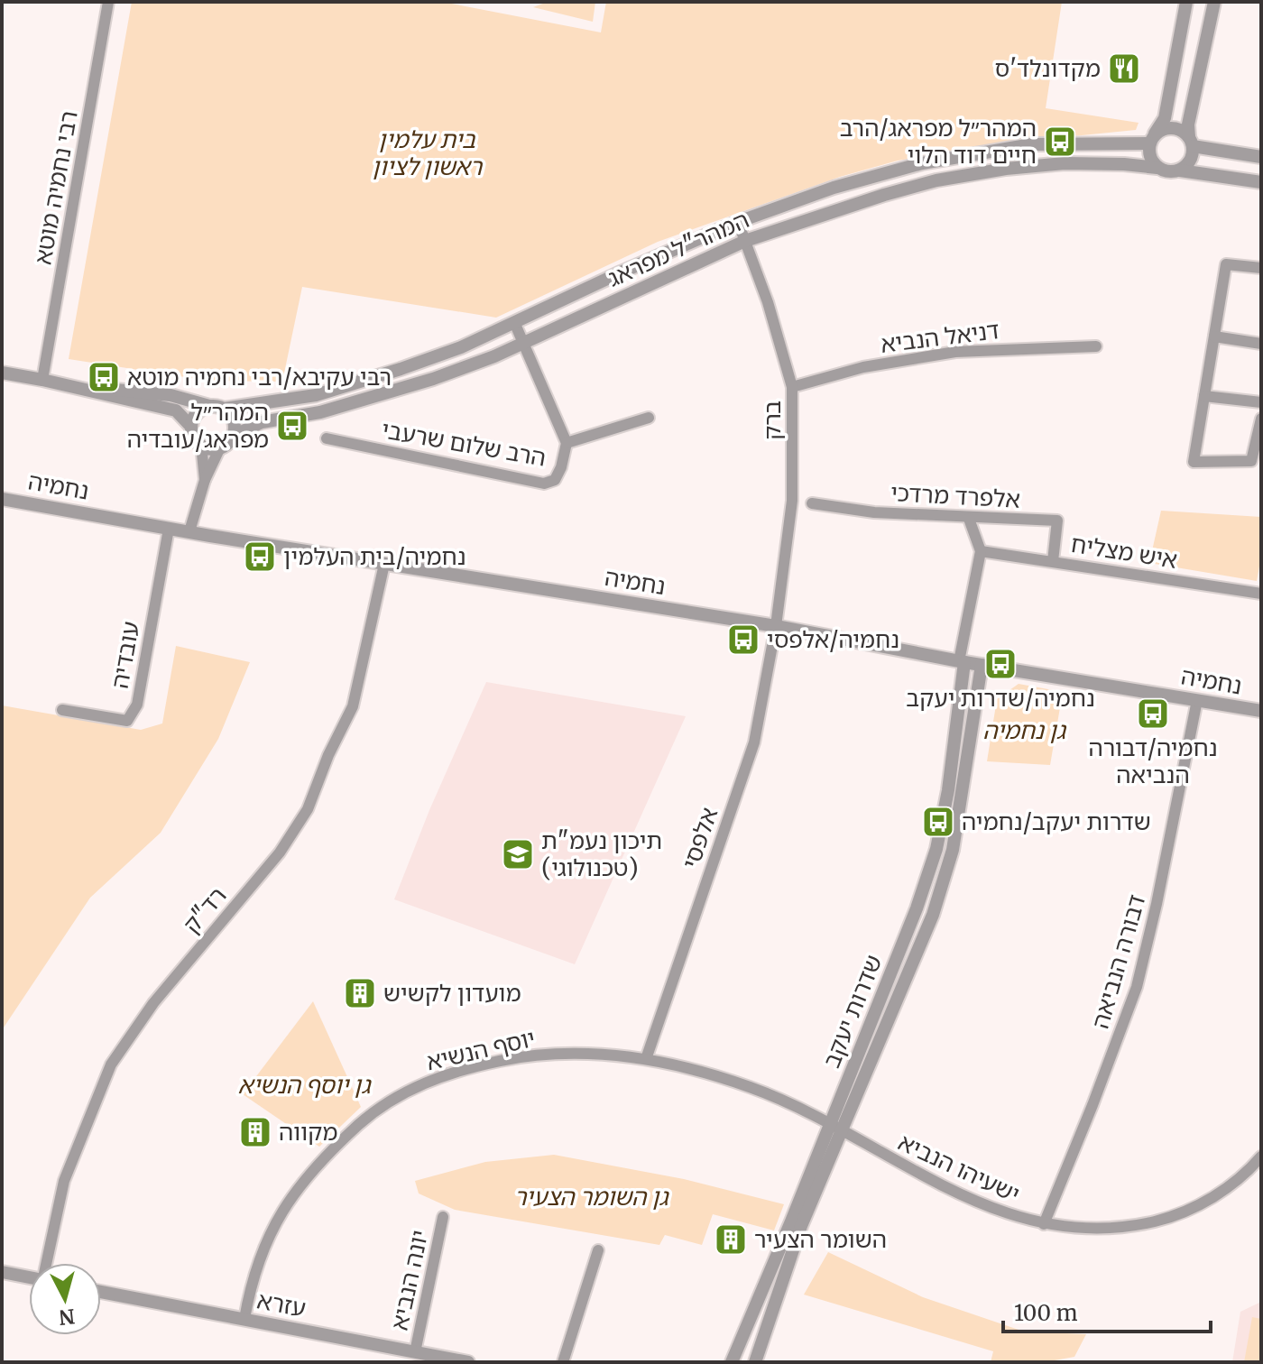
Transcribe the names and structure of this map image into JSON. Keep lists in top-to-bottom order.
{
  "streets": {
    "street": [
      "רבי נחמיה מוטא",
      "המהר\"ל מפראג",
      "דניאל הנביא",
      "ברק",
      "הרב שלום שרעבי",
      "נחמיה",
      "אלפרד מרדכי",
      "איש מצליח",
      "עובדיה",
      "אלפסי",
      "רד\"ק",
      "דבורה הנביאה",
      "שדרות יעקב",
      "יוסף הנשיא",
      "ישעיהו הנביא",
      "יונה הנביא",
      "עזרא"
    ]
  },
  "crossings": [
    ["המהר\"ל מפראג", "ברק"],
    ["המהר\"ל מפראג", "הרב שלום שרעבי"],
    ["דניאל הנביא", "ברק"],
    ["ברק", "נחמיה"],
    ["ברק", "אלפסי"],
    ["נחמיה", "עובדיה"],
    ["נחמיה", "אלפסי"],
    ["נחמיה", "רד\"ק"],
    ["נחמיה", "דבורה הנביאה"],
    ["נחמיה", "שדרות יעקב"],
    ["אלפרד מרדכי", "איש מצליח"],
    ["אלפסי", "יוסף הנשיא"],
    ["דבורה הנביאה", "ישעיהו הנביא"],
    ["שדרות יעקב", "יוסף הנשיא"],
    ["שדרות יעקב", "ישעיהו הנביא"],
    ["יוסף הנשיא", "ישעיהו הנביא"],
    ["יוסף הנשיא", "עזרא"],
    ["יונה הנביא", "עזרא"]
  ],
  "parks": [
    "בית עלמין ראשון לציון",
    "גן נחמיה",
    "גן יוסף הנשיא",
    "גן השומר הצעיר"
  ],
  "places": {
    "restaurant": ["מקדונלד'ס"],
    "bus stop": [
      "המהר״ל מפראג/הרב חיים דוד הלוי",
      "רבי עקיבא/רבי נחמיה מוטא",
      "המהר״ל מפראג/עובדיה",
      "נחמיה/בית העלמין",
      "נחמיה/אלפסי",
      "נחמיה/שדרות יעקב",
      "נחמיה/דבורה הנביאה",
      "שדרות יעקב/נחמיה"
    ],
    "school or university": ["תיכון נעמ\"ת (טכנולוגי)"],
    "building": ["מועדון לקשיש", "מקווה", "השומר הצעיר"]
  },
  "scale_bar": "100 m",
  "north": "bottom"
}
